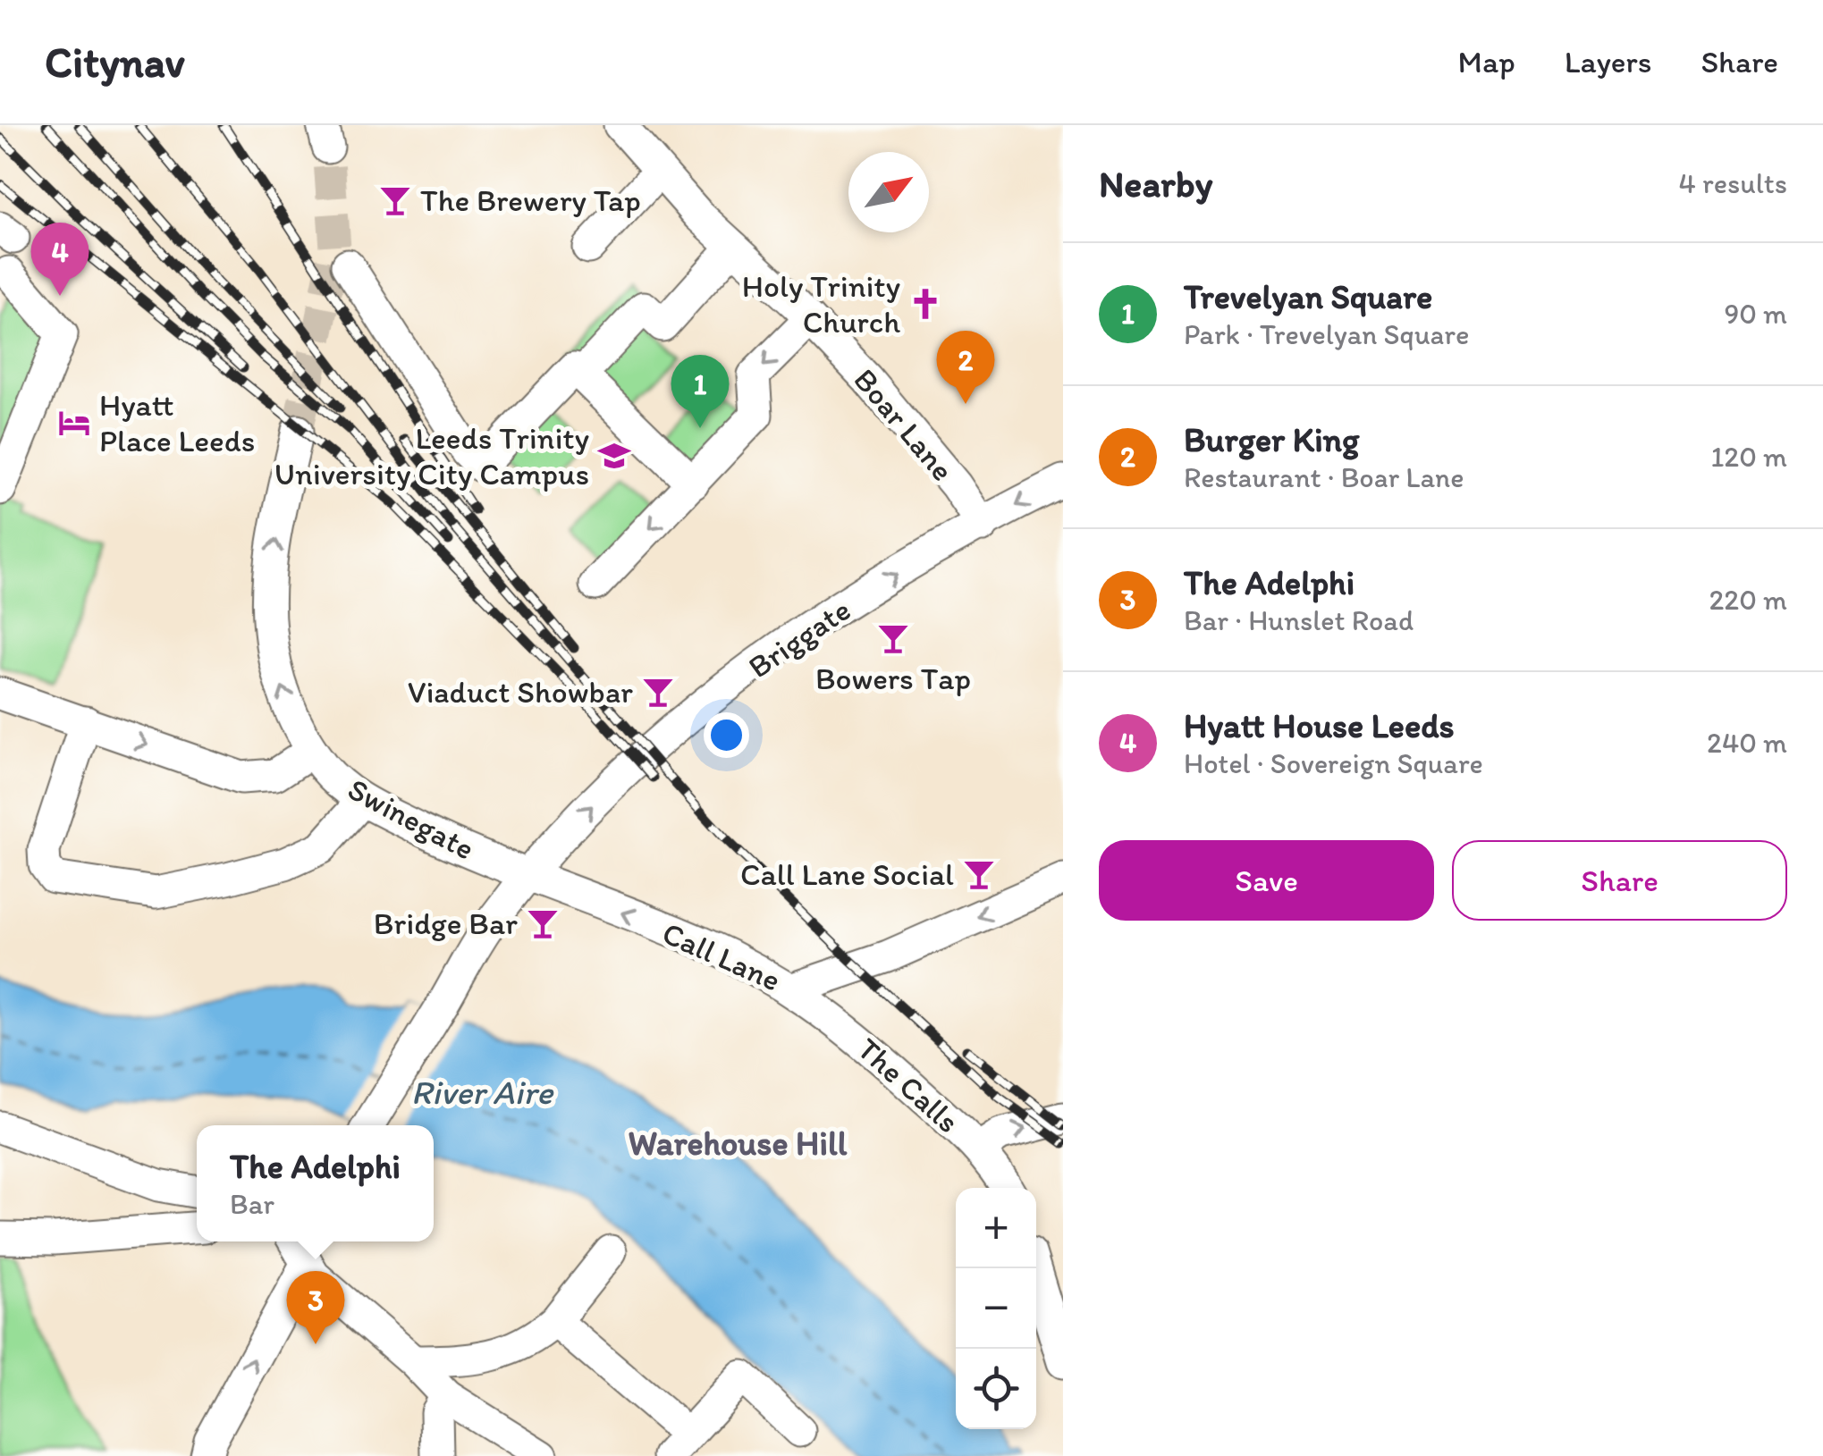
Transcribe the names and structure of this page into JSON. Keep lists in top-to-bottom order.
{
  "streets": {
    "street": [
      "Boar Lane",
      "Briggate",
      "Swinegate",
      "Call Lane",
      "The Calls"
    ]
  },
  "crossings": [
    ["Boar Lane", "Briggate"],
    ["Briggate", "Swinegate"],
    ["Briggate", "Call Lane"],
    ["Swinegate", "Call Lane"],
    ["Call Lane", "The Calls"]
  ],
  "one_way": ["Swinegate", "Call Lane"],
  "districts": ["Warehouse Hill"],
  "water": ["River Aire"],
  "places": {
    "bar": [
      "The Brewery Tap",
      "Bowers Tap",
      "Viaduct Showbar",
      "Call Lane Social",
      "Bridge Bar"
    ],
    "church": ["Holy Trinity Church"],
    "hotel": ["Hyatt Place Leeds"],
    "school or university": ["Leeds Trinity University City Campus"]
  },
  "north": "top right",
  "page": {
    "header": "Citynav",
    "nav": ["Map", "Layers", "Share"],
    "heading": ["Nearby", "4 results"],
    "pins": [
      "4",
      "2",
      "1",
      "3"
    ],
    "list": [
      {
        "mark": "1",
        "name": "Trevelyan Square",
        "note": "Park · Trevelyan Square",
        "value": "90 m"
      },
      {
        "mark": "2",
        "name": "Burger King",
        "note": "Restaurant · Boar Lane",
        "value": "120 m"
      },
      {
        "mark": "3",
        "name": "The Adelphi",
        "note": "Bar · Hunslet Road",
        "value": "220 m"
      },
      {
        "mark": "4",
        "name": "Hyatt House Leeds",
        "note": "Hotel · Sovereign Square",
        "value": "240 m"
      }
    ],
    "buttons": ["Save", "Share"],
    "popup": ["The Adelphi", "Bar"],
    "map_buttons": ["+", "−"]
  }
}
